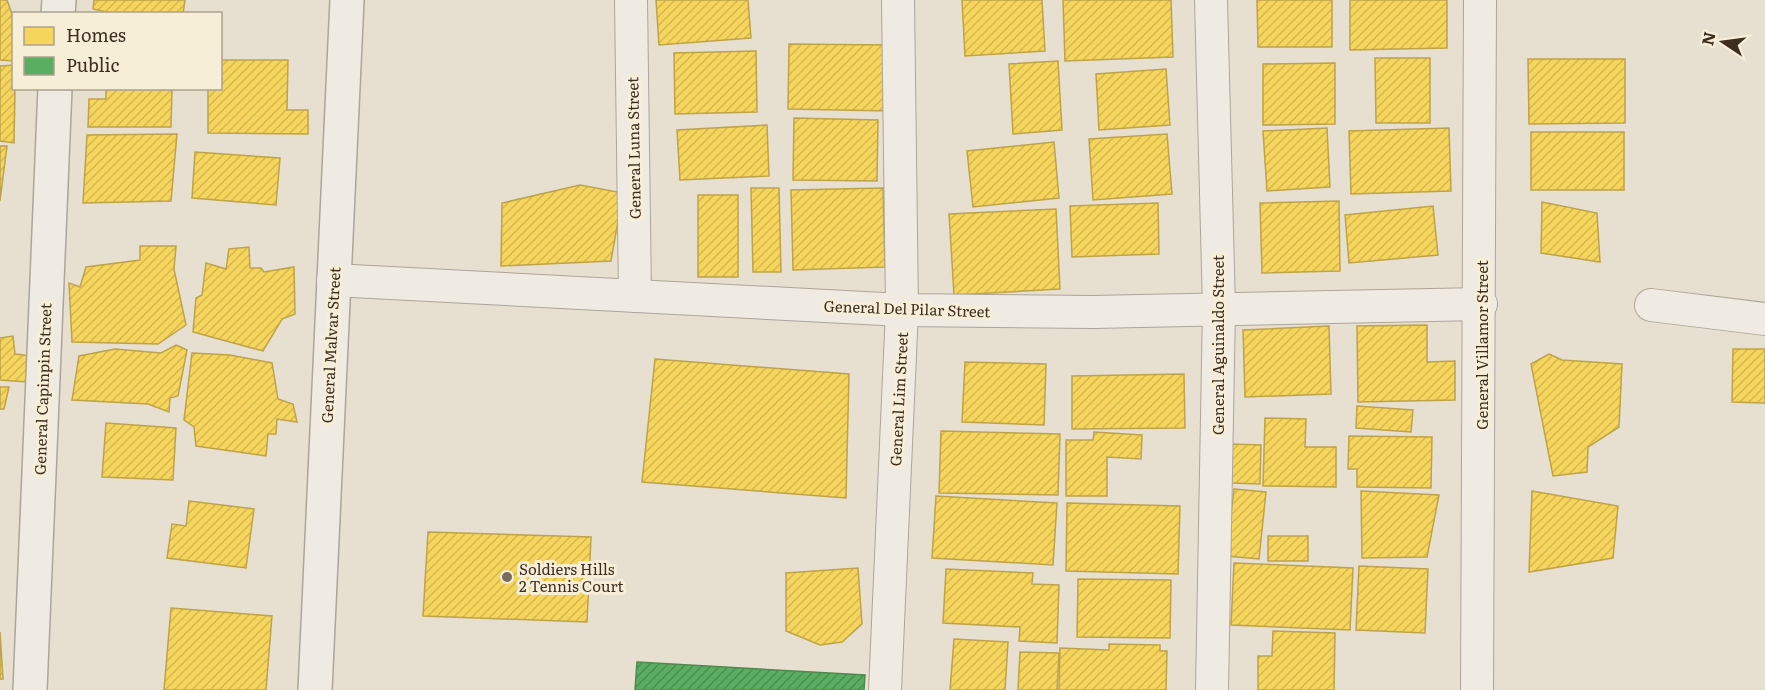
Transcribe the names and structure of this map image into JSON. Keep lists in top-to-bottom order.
{
  "streets": {
    "street": [
      "General Luna Street",
      "General Del Pilar Street",
      "General Malvar Street",
      "General Aguinaldo Street",
      "General Villamor Street",
      "General Capinpin Street",
      "General Lim Street"
    ]
  },
  "crossings": [
    ["General Luna Street", "General Del Pilar Street"],
    ["General Del Pilar Street", "General Malvar Street"],
    ["General Del Pilar Street", "General Aguinaldo Street"],
    ["General Del Pilar Street", "General Villamor Street"],
    ["General Del Pilar Street", "General Lim Street"]
  ],
  "places": ["Soldiers Hills 2 Tennis Court"],
  "legend": ["Homes", "Public"],
  "north": "left"
}
